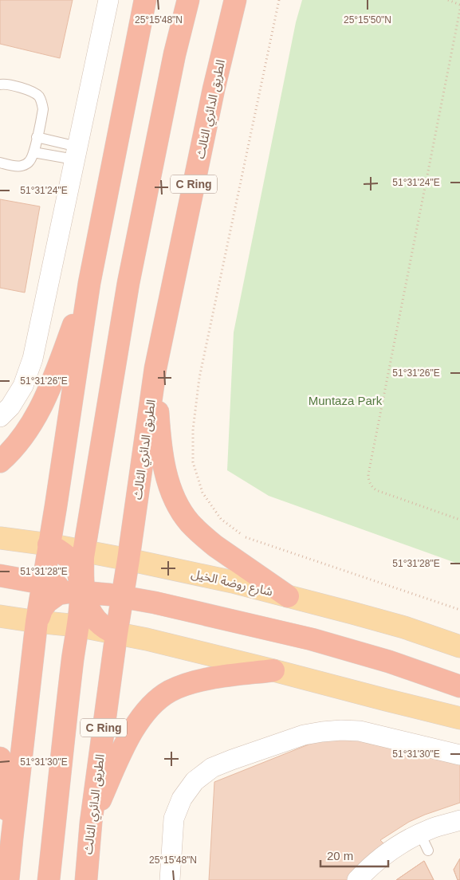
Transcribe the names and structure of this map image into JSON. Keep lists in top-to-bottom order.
{
  "streets": {
    "highway": ["الطريق الدائري الثالث", "C Ring"],
    "main road": ["شارع روضة الخيل"]
  },
  "crossings": [
    ["الطريق الدائري الثالث", "شارع روضة الخيل"]
  ],
  "parks": ["Muntaza Park"],
  "scale_bar": "20 m",
  "coordinates": [
    "25°15'48\"N",
    "25°15'50\"N",
    "51°31'24\"E",
    "51°31'26\"E",
    "51°31'28\"E",
    "51°31'30\"E"
  ]
}
